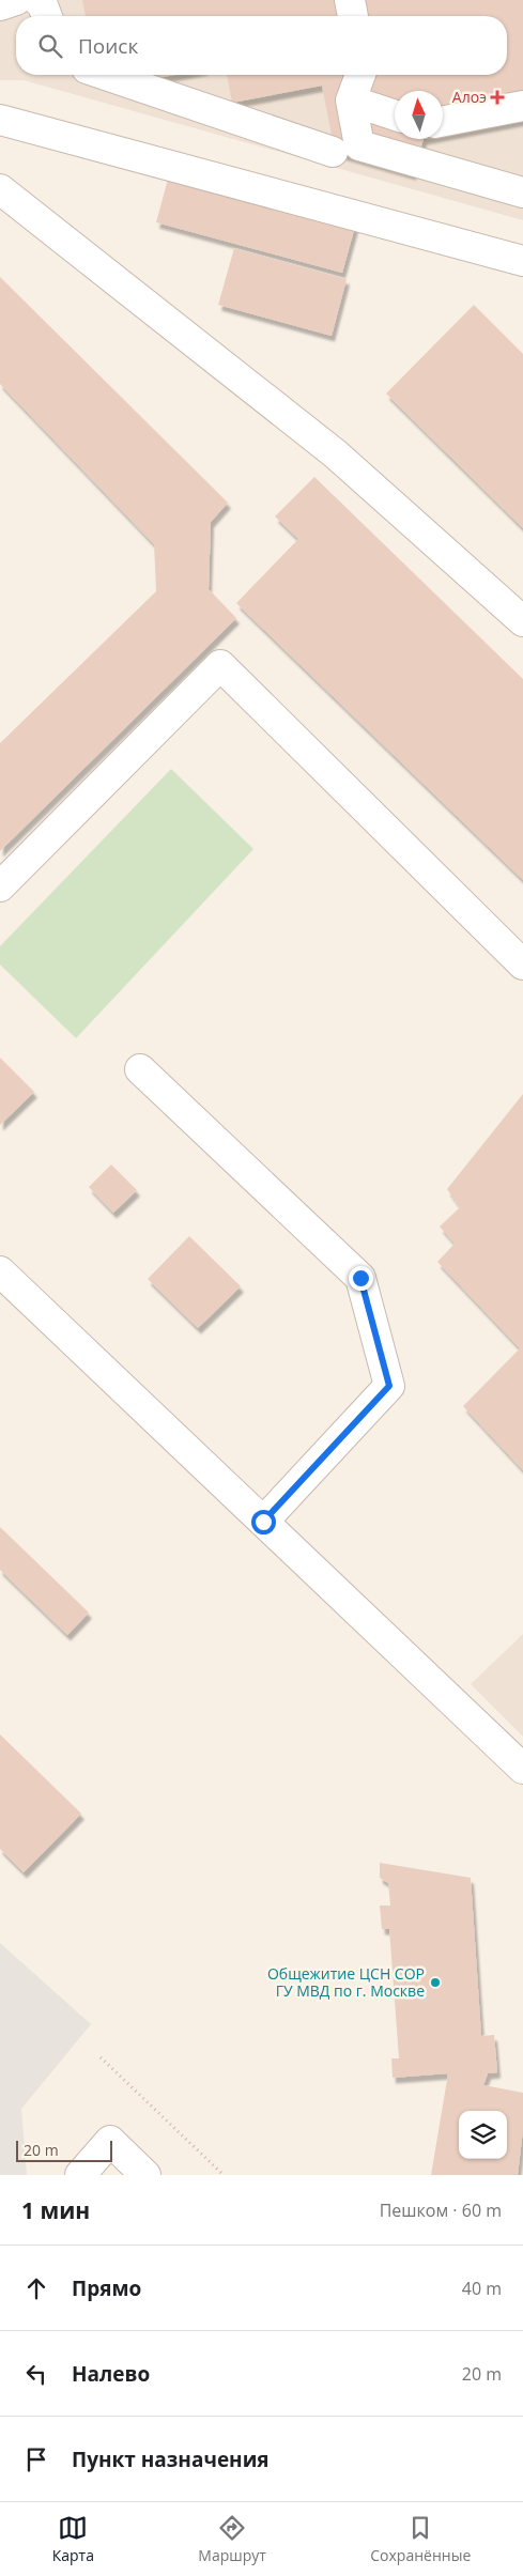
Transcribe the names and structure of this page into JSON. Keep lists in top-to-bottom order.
{
  "places": {
    "health": ["Алоэ"],
    "other": ["Общежитие ЦСН СОР ГУ МВД по г. Москве"]
  },
  "scale_bar": "20 m",
  "north": "top",
  "page": {
    "search": "Поиск",
    "scale": "20 m",
    "heading": ["1 мин", "Пешком · 60 m"],
    "list": [
      ["Прямо", "40 m"],
      ["Налево", "20 m"],
      "Пункт назначения"
    ],
    "nav": ["Карта", "Маршрут", "Сохранённые"]
  }
}
